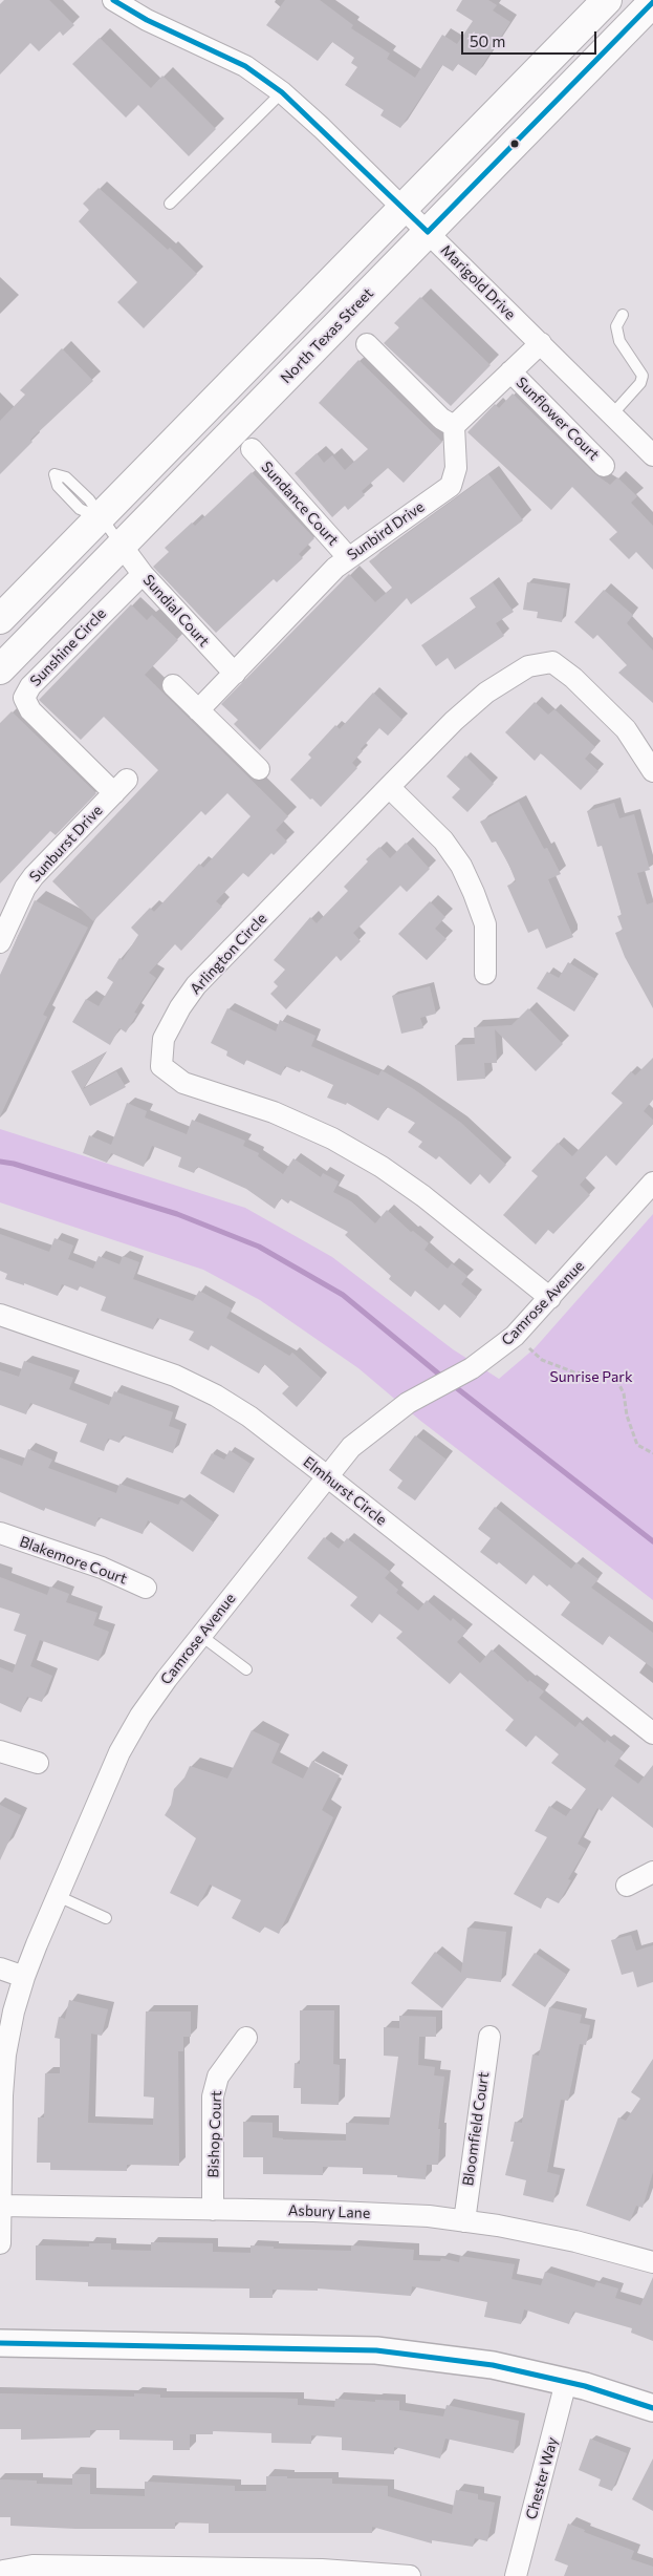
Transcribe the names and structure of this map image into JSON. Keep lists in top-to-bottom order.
{
  "streets": {
    "main road": ["North Texas Street"],
    "street": [
      "Marigold Drive",
      "Sunflower Court",
      "Sundance Court",
      "Sunbird Drive",
      "Sundial Court",
      "Sunshine Circle",
      "Sunburst Drive",
      "Arlington Circle",
      "Camrose Avenue",
      "Elmhurst Circle",
      "Blakemore Court",
      "Bloomfield Court",
      "Bishop Court",
      "Asbury Lane",
      "Chester Way"
    ]
  },
  "crossings": [
    ["Marigold Drive", "North Texas Street"],
    ["North Texas Street", "Sundial Court"],
    ["Sundance Court", "Sunbird Drive"],
    ["Sunbird Drive", "Sundial Court"],
    ["Sundial Court", "Sunshine Circle"],
    ["Sunshine Circle", "Sunburst Drive"],
    ["Arlington Circle", "Camrose Avenue"],
    ["Camrose Avenue", "Elmhurst Circle"],
    ["Camrose Avenue", "Asbury Lane"],
    ["Bloomfield Court", "Asbury Lane"],
    ["Bishop Court", "Asbury Lane"]
  ],
  "parks": ["Sunrise Park"],
  "scale_bar": "50 m"
}
